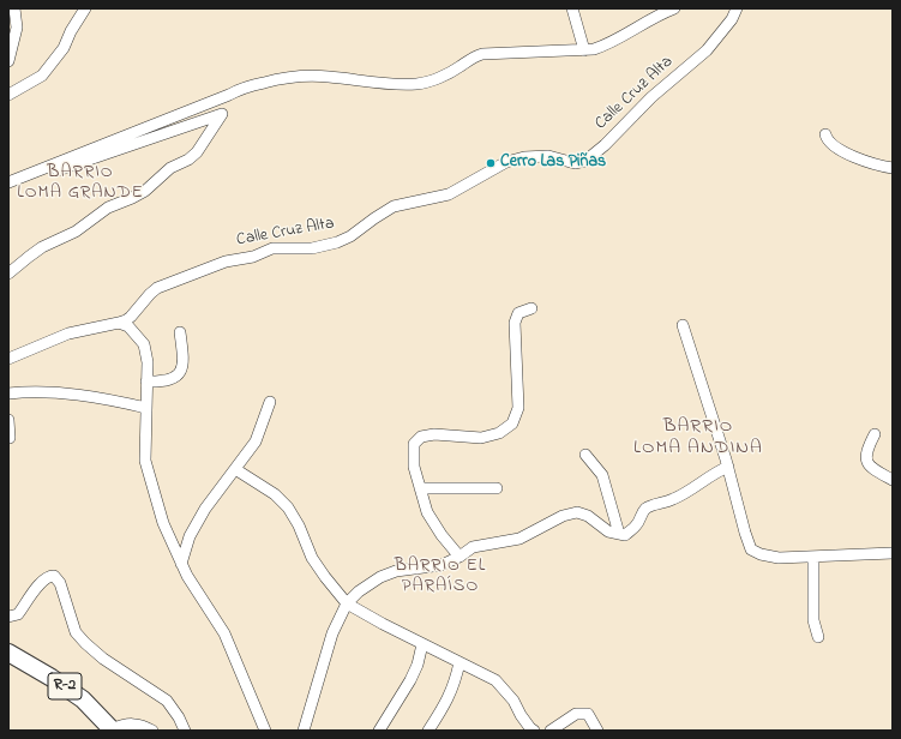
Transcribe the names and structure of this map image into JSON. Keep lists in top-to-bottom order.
{
  "streets": {
    "main road": ["R-2"],
    "street": ["Calle Cruz Alta"]
  },
  "districts": ["BARRIO LOMA GRANDE", "BARRIO LOMA ANDINA", "BARRIO EL PARAÍSO"],
  "places": ["Cerro Las Piñas"]
}
